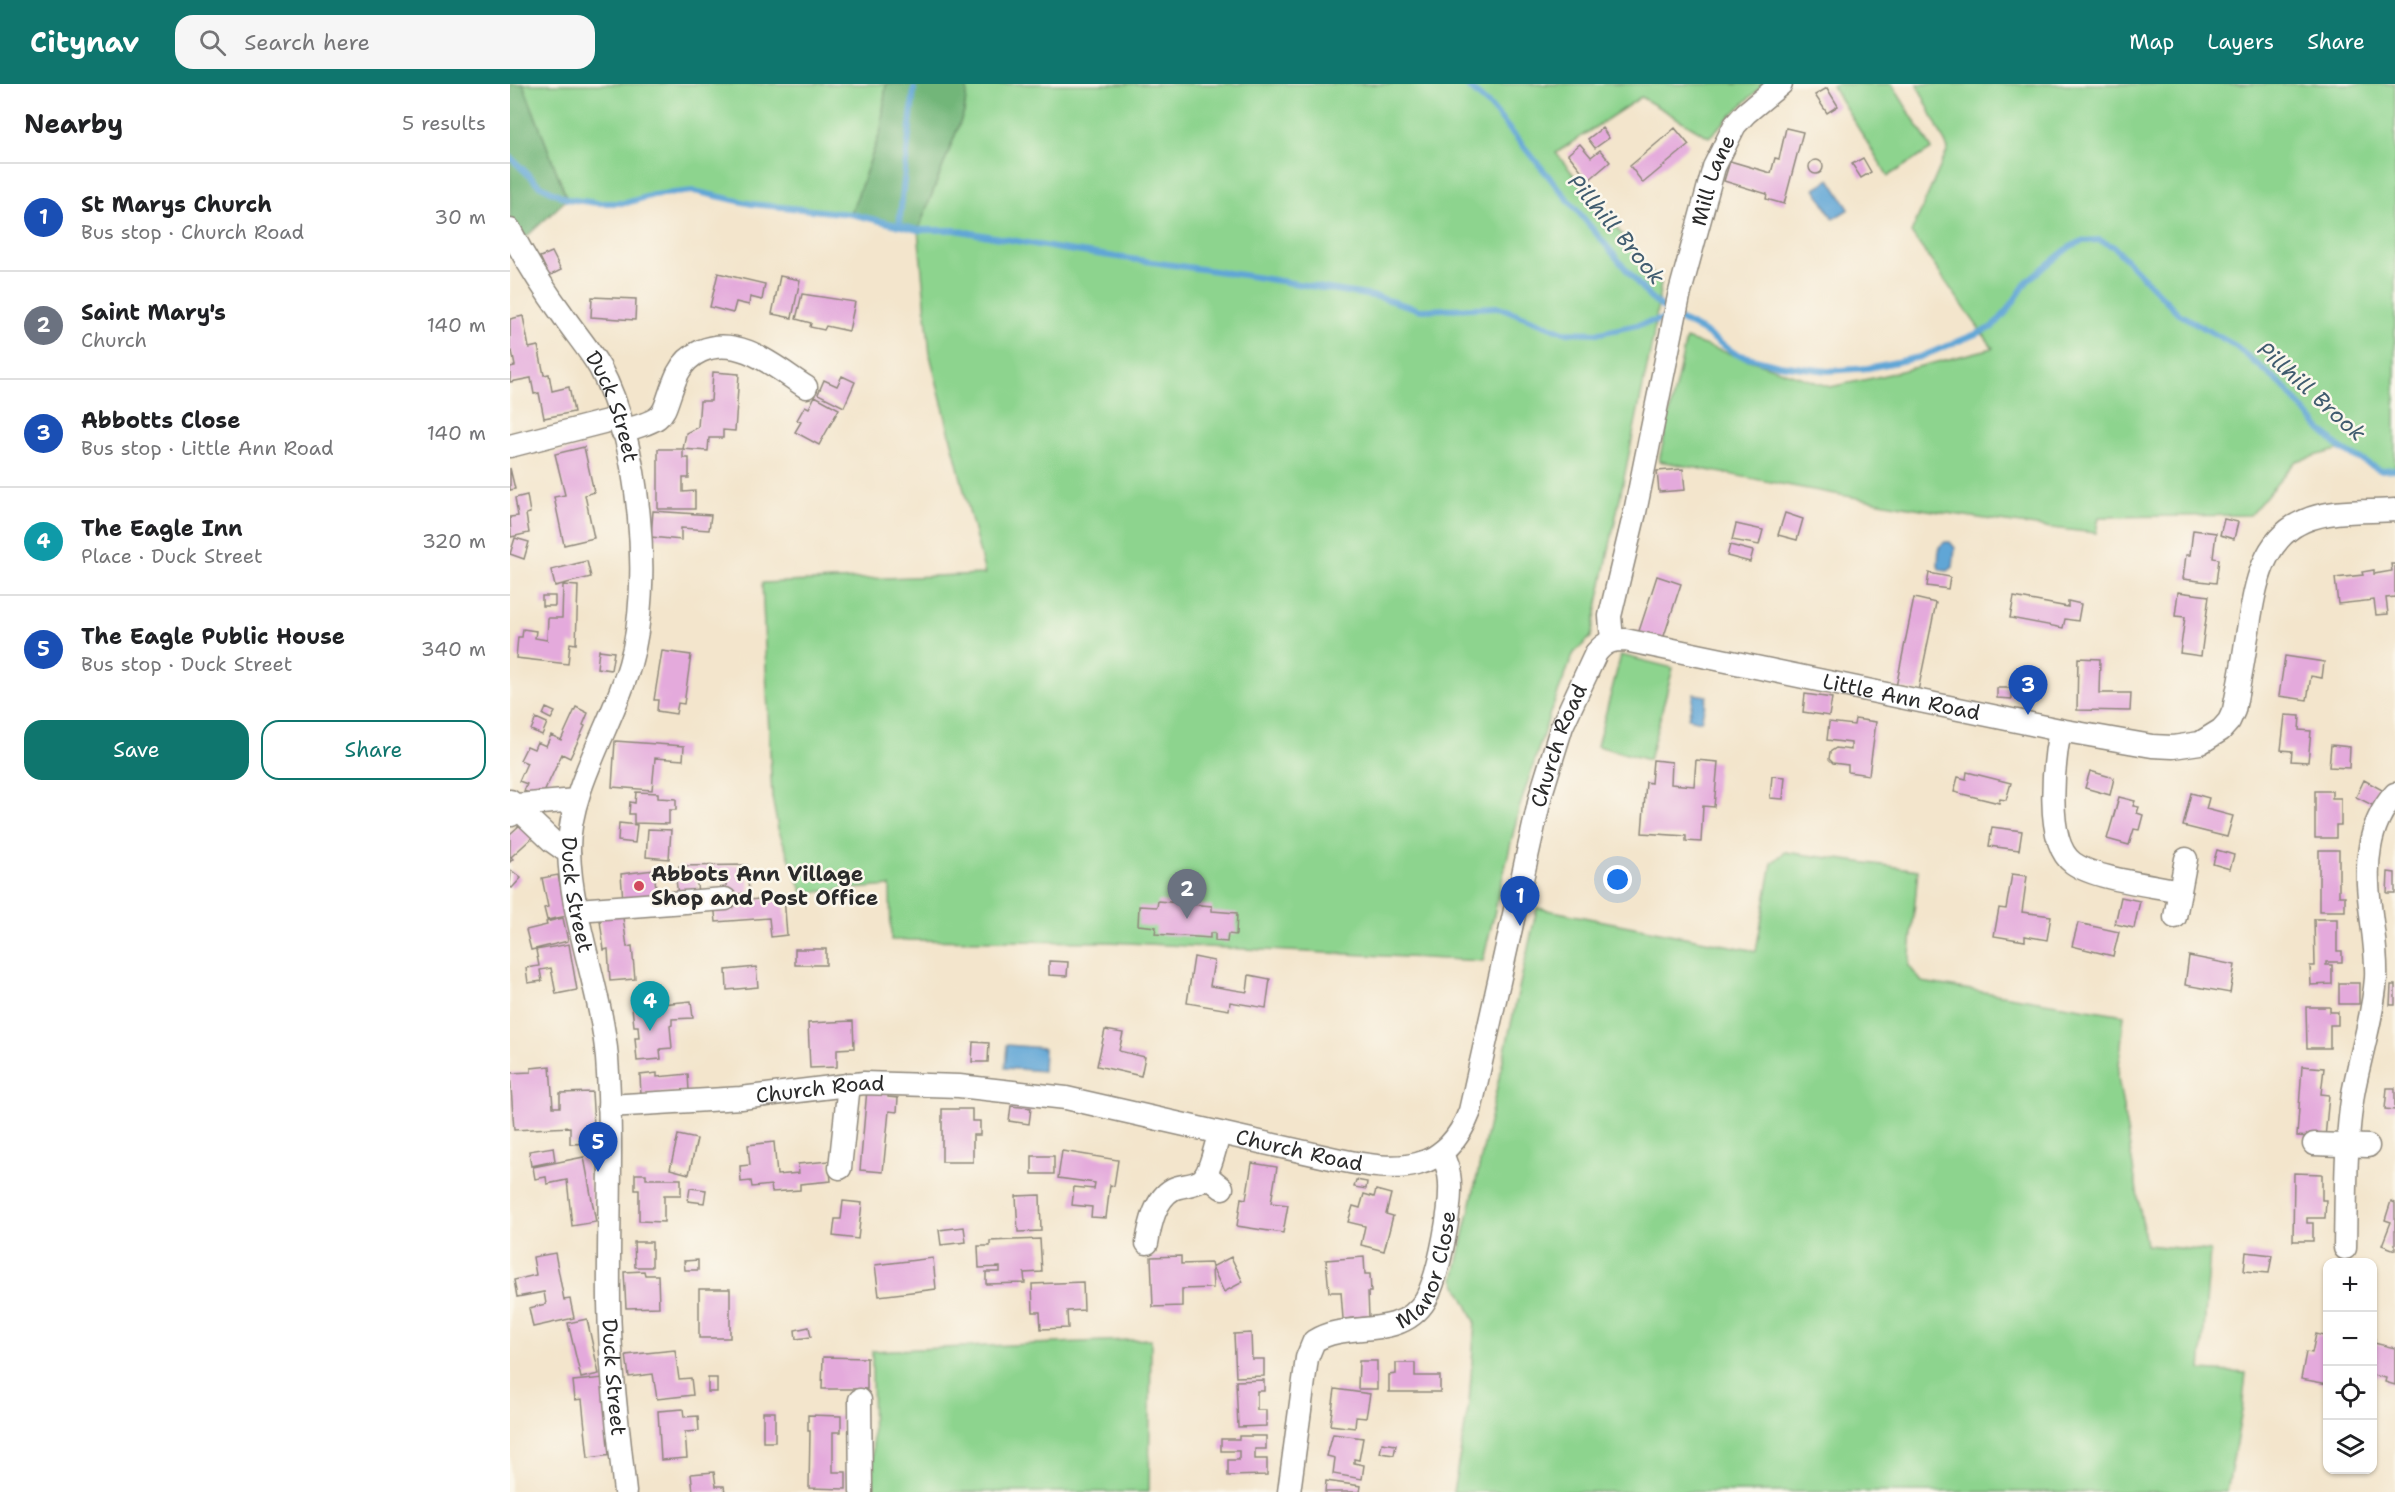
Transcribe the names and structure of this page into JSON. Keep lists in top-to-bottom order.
{
  "streets": {
    "street": [
      "Mill Lane",
      "Duck Street",
      "Little Ann Road",
      "Church Road",
      "Manor Close"
    ]
  },
  "crossings": [
    ["Mill Lane", "Little Ann Road"],
    ["Mill Lane", "Church Road"],
    ["Duck Street", "Church Road"],
    ["Little Ann Road", "Church Road"],
    ["Church Road", "Manor Close"]
  ],
  "water": ["Pillhill Brook"],
  "places": ["Abbots Ann Village Shop and Post Office"],
  "page": {
    "header": "Citynav",
    "search": "Search here",
    "nav": ["Map", "Layers", "Share"],
    "heading": ["Nearby", "5 results"],
    "list": [
      {
        "mark": "1",
        "name": "St Marys Church",
        "note": "Bus stop · Church Road",
        "value": "30 m"
      },
      {
        "mark": "2",
        "name": "Saint Mary's",
        "note": "Church",
        "value": "140 m"
      },
      {
        "mark": "3",
        "name": "Abbotts Close",
        "note": "Bus stop · Little Ann Road",
        "value": "140 m"
      },
      {
        "mark": "4",
        "name": "The Eagle Inn",
        "note": "Place · Duck Street",
        "value": "320 m"
      },
      {
        "mark": "5",
        "name": "The Eagle Public House",
        "note": "Bus stop · Duck Street",
        "value": "340 m"
      }
    ],
    "pins": [
      "3",
      "2",
      "1",
      "4",
      "5"
    ],
    "buttons": ["Save", "Share"],
    "map_buttons": ["+", "−"]
  }
}
